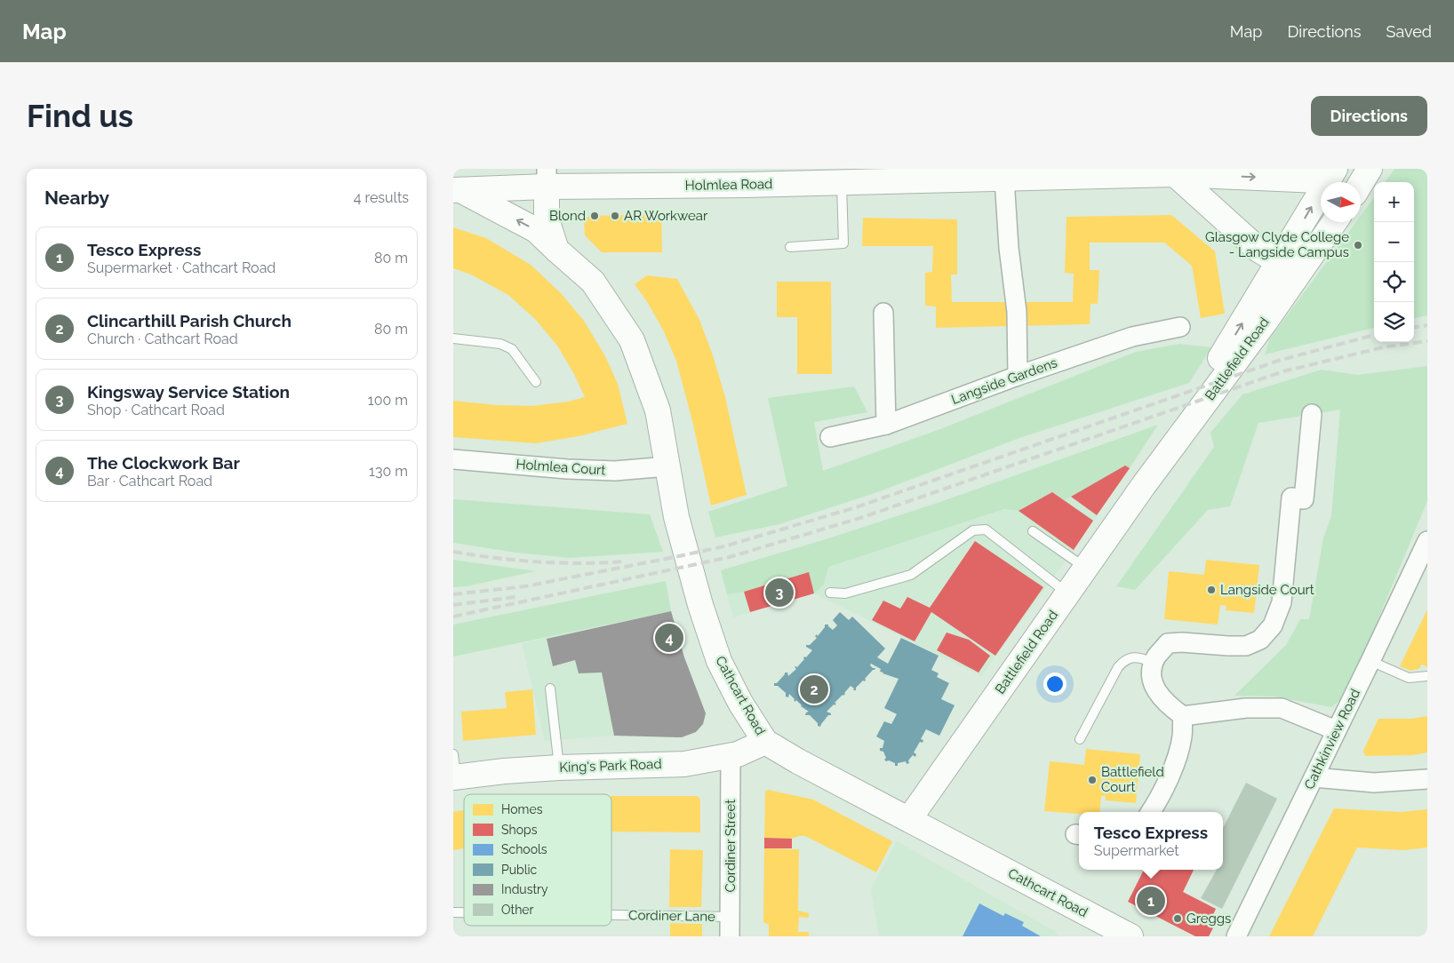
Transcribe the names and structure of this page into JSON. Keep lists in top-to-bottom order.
{
  "streets": {
    "street": [
      "Holmlea Road",
      "Battlefield Road",
      "Langside Gardens",
      "Holmlea Court",
      "Cathcart Road",
      "Cathkinview Road",
      "King's Park Road",
      "Cordiner Street"
    ],
    "lane": ["Cordiner Lane"]
  },
  "crossings": [
    ["Holmlea Road", "Battlefield Road"],
    ["Holmlea Road", "Cathcart Road"],
    ["Battlefield Road", "Cathcart Road"],
    ["Holmlea Court", "Cathcart Road"],
    ["Cathcart Road", "King's Park Road"],
    ["King's Park Road", "Cordiner Street"],
    ["Cordiner Street", "Cordiner Lane"]
  ],
  "places": [
    "Blond",
    "AR Workwear",
    "Glasgow Clyde College - Langside Campus",
    "Langside Court",
    "Battlefield Court",
    "Greggs"
  ],
  "legend": [
    "Homes",
    "Shops",
    "Schools",
    "Public",
    "Industry",
    "Other"
  ],
  "north": "right",
  "page": {
    "header": "Map",
    "nav": ["Map", "Directions", "Saved"],
    "buttons": "Directions",
    "title": "Find us",
    "heading": ["Nearby", "4 results"],
    "map_buttons": ["+", "−"],
    "list": [
      {
        "mark": "1",
        "name": "Tesco Express",
        "note": "Supermarket · Cathcart Road",
        "value": "80 m"
      },
      {
        "mark": "2",
        "name": "Clincarthill Parish Church",
        "note": "Church · Cathcart Road",
        "value": "80 m"
      },
      {
        "mark": "3",
        "name": "Kingsway Service Station",
        "note": "Shop · Cathcart Road",
        "value": "100 m"
      },
      {
        "mark": "4",
        "name": "The Clockwork Bar",
        "note": "Bar · Cathcart Road",
        "value": "130 m"
      }
    ],
    "pins": [
      "3",
      "4",
      "2",
      "1"
    ],
    "popup": ["Tesco Express", "Supermarket"]
  }
}
